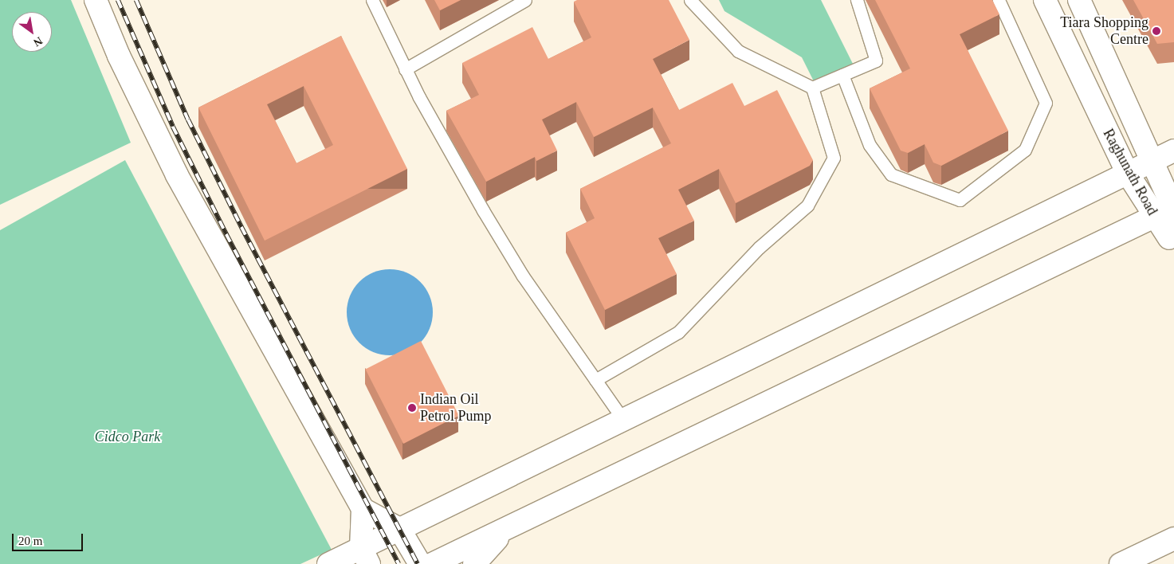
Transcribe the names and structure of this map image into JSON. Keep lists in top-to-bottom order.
{
  "streets": {
    "main road": ["Raghunath Road"]
  },
  "parks": ["Cidco Park"],
  "places": ["Tiara Shopping Centre", "Indian Oil Petrol Pump"],
  "scale_bar": "20 m",
  "north": "bottom right"
}
